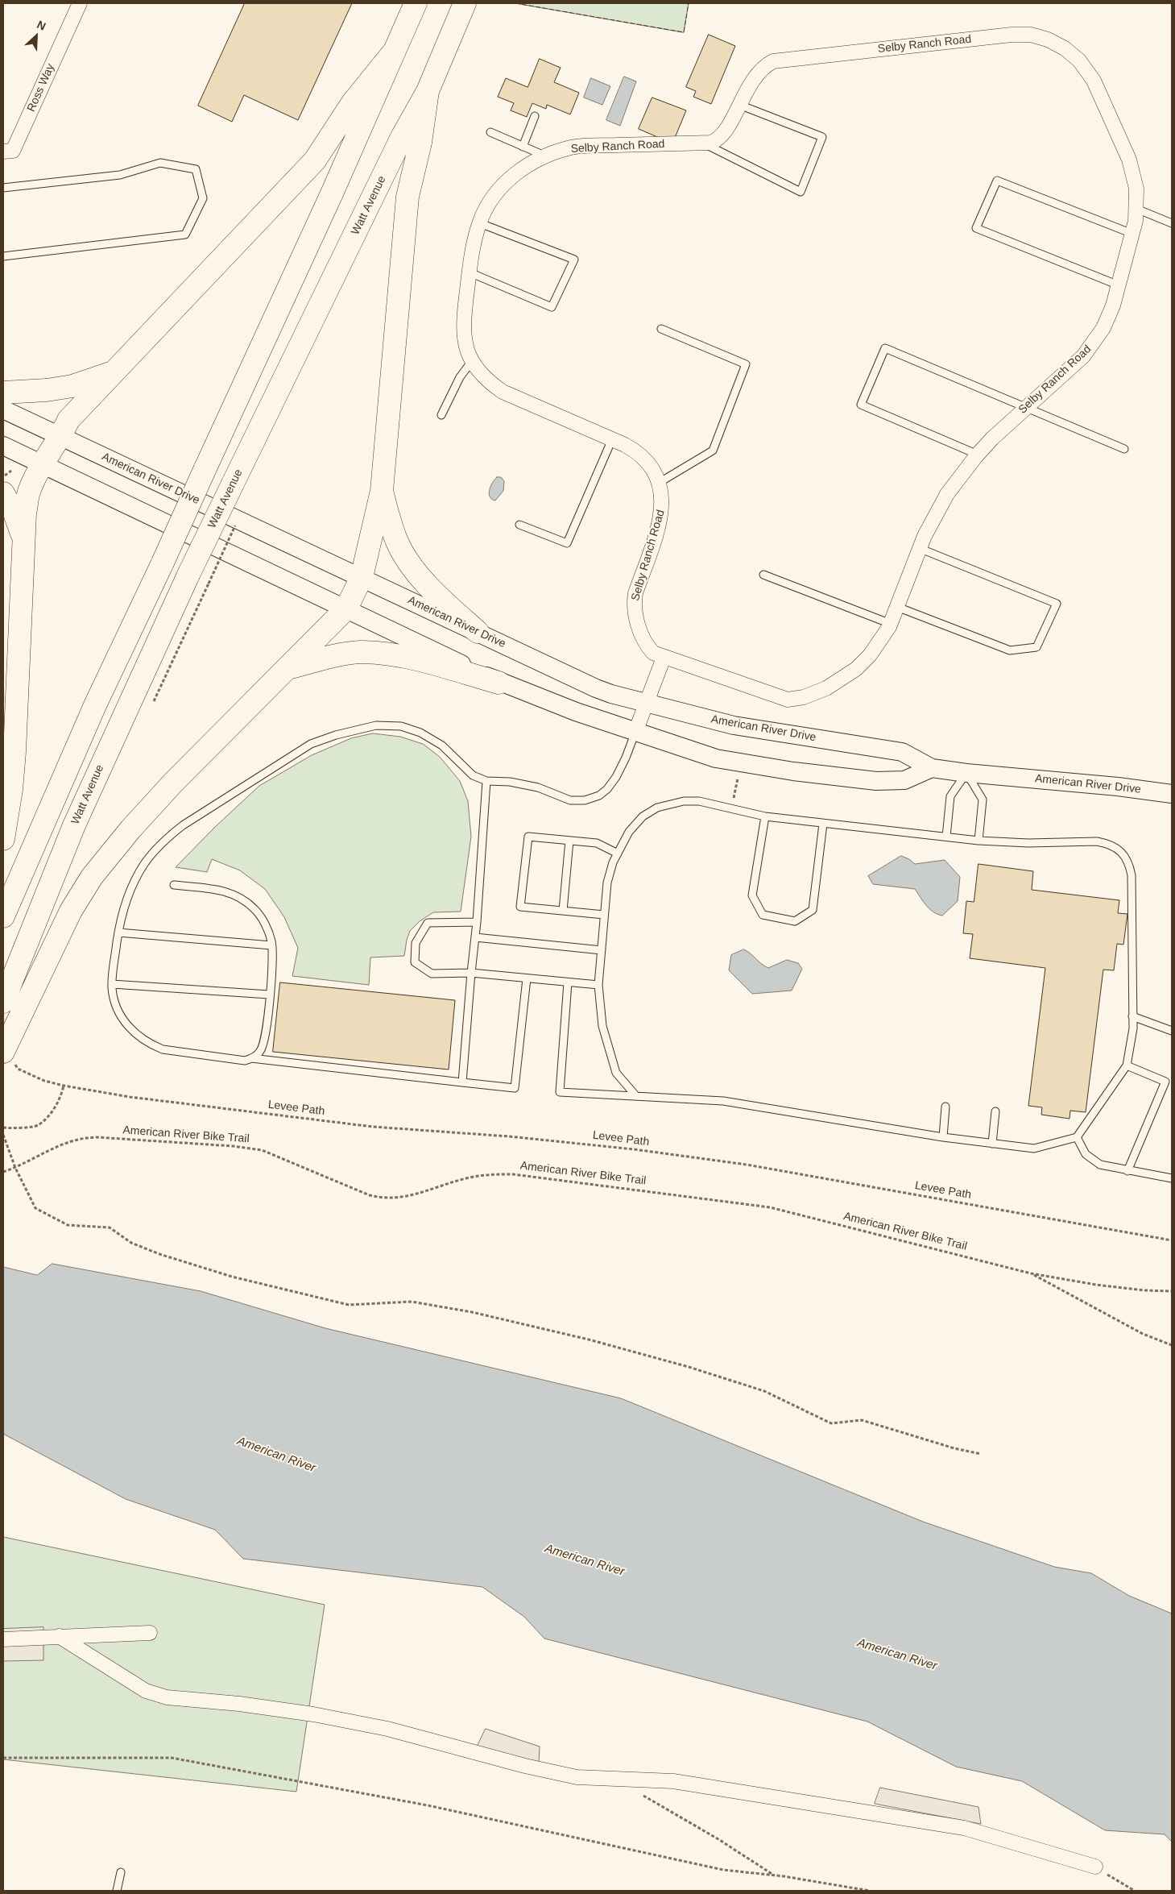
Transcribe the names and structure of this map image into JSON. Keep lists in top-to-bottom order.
{
  "streets": {
    "main road": ["Watt Avenue"],
    "street": ["Selby Ranch Road", "Ross Way", "American River Drive"],
    "path": ["Levee Path", "American River Bike Trail"]
  },
  "water": ["American River"],
  "north": "top right"
}
